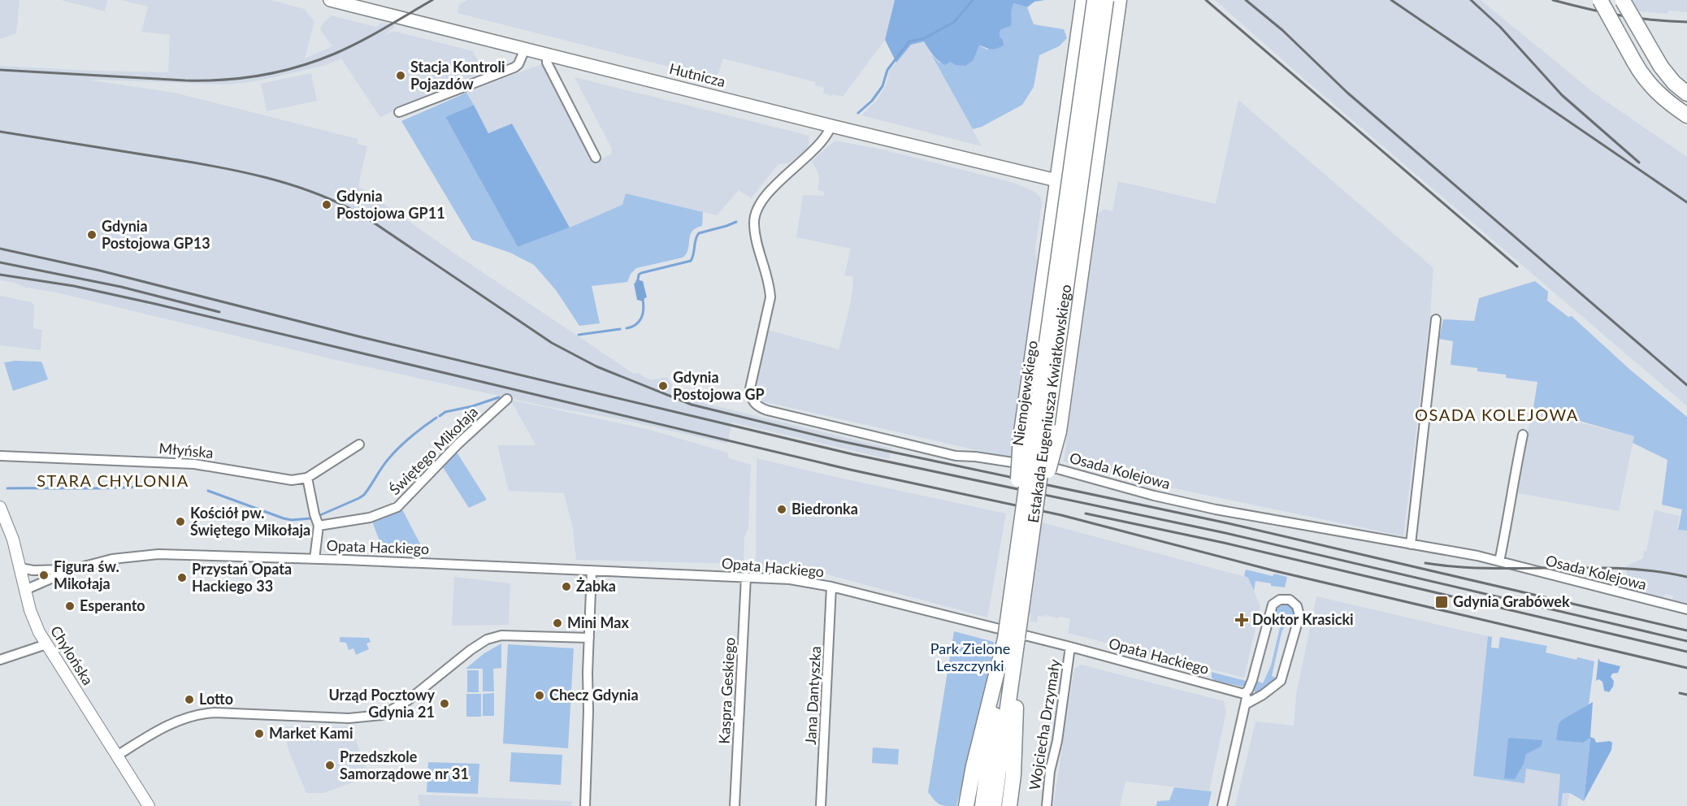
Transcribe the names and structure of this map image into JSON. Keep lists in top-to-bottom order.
{
  "streets": {
    "highway": ["Estakada Eugeniusza Kwiatkowskiego"],
    "main road": ["Hutnicza"],
    "street": [
      "Niemojewskiego",
      "Młyńska",
      "Świętego Mikołaja",
      "Osada Kolejowa",
      "Opata Hackiego",
      "Chylońska",
      "Kaspra Geskiego",
      "Jana Dantyszka",
      "Wojciecha Drzymały"
    ]
  },
  "crossings": [
    ["Hutnicza", "Osada Kolejowa"],
    ["Niemojewskiego", "Estakada Eugeniusza Kwiatkowskiego"],
    ["Niemojewskiego", "Osada Kolejowa"],
    ["Opata Hackiego", "Kaspra Geskiego"],
    ["Opata Hackiego", "Jana Dantyszka"],
    ["Opata Hackiego", "Wojciecha Drzymały"]
  ],
  "districts": ["OSADA KOLEJOWA", "STARA CHYLONIA"],
  "parks": ["Park Zielone Leszczynki"],
  "places": {
    "other": [
      "Stacja Kontroli Pojazdów",
      "Gdynia Postojowa GP11",
      "Gdynia Postojowa GP13",
      "Gdynia Postojowa GP",
      "Biedronka",
      "Kościół pw. Świętego Mikołaja",
      "Figura św. Mikołaja",
      "Przystań Opata Hackiego 33",
      "Żabka",
      "Esperanto",
      "Mini Max",
      "Checz Gdynia",
      "Lotto",
      "Urząd Pocztowy Gdynia 21",
      "Market Kami",
      "Przedszkole Samorządowe nr 31"
    ],
    "transit": ["Gdynia Grabówek"],
    "health": ["Doktor Krasicki"]
  }
}
